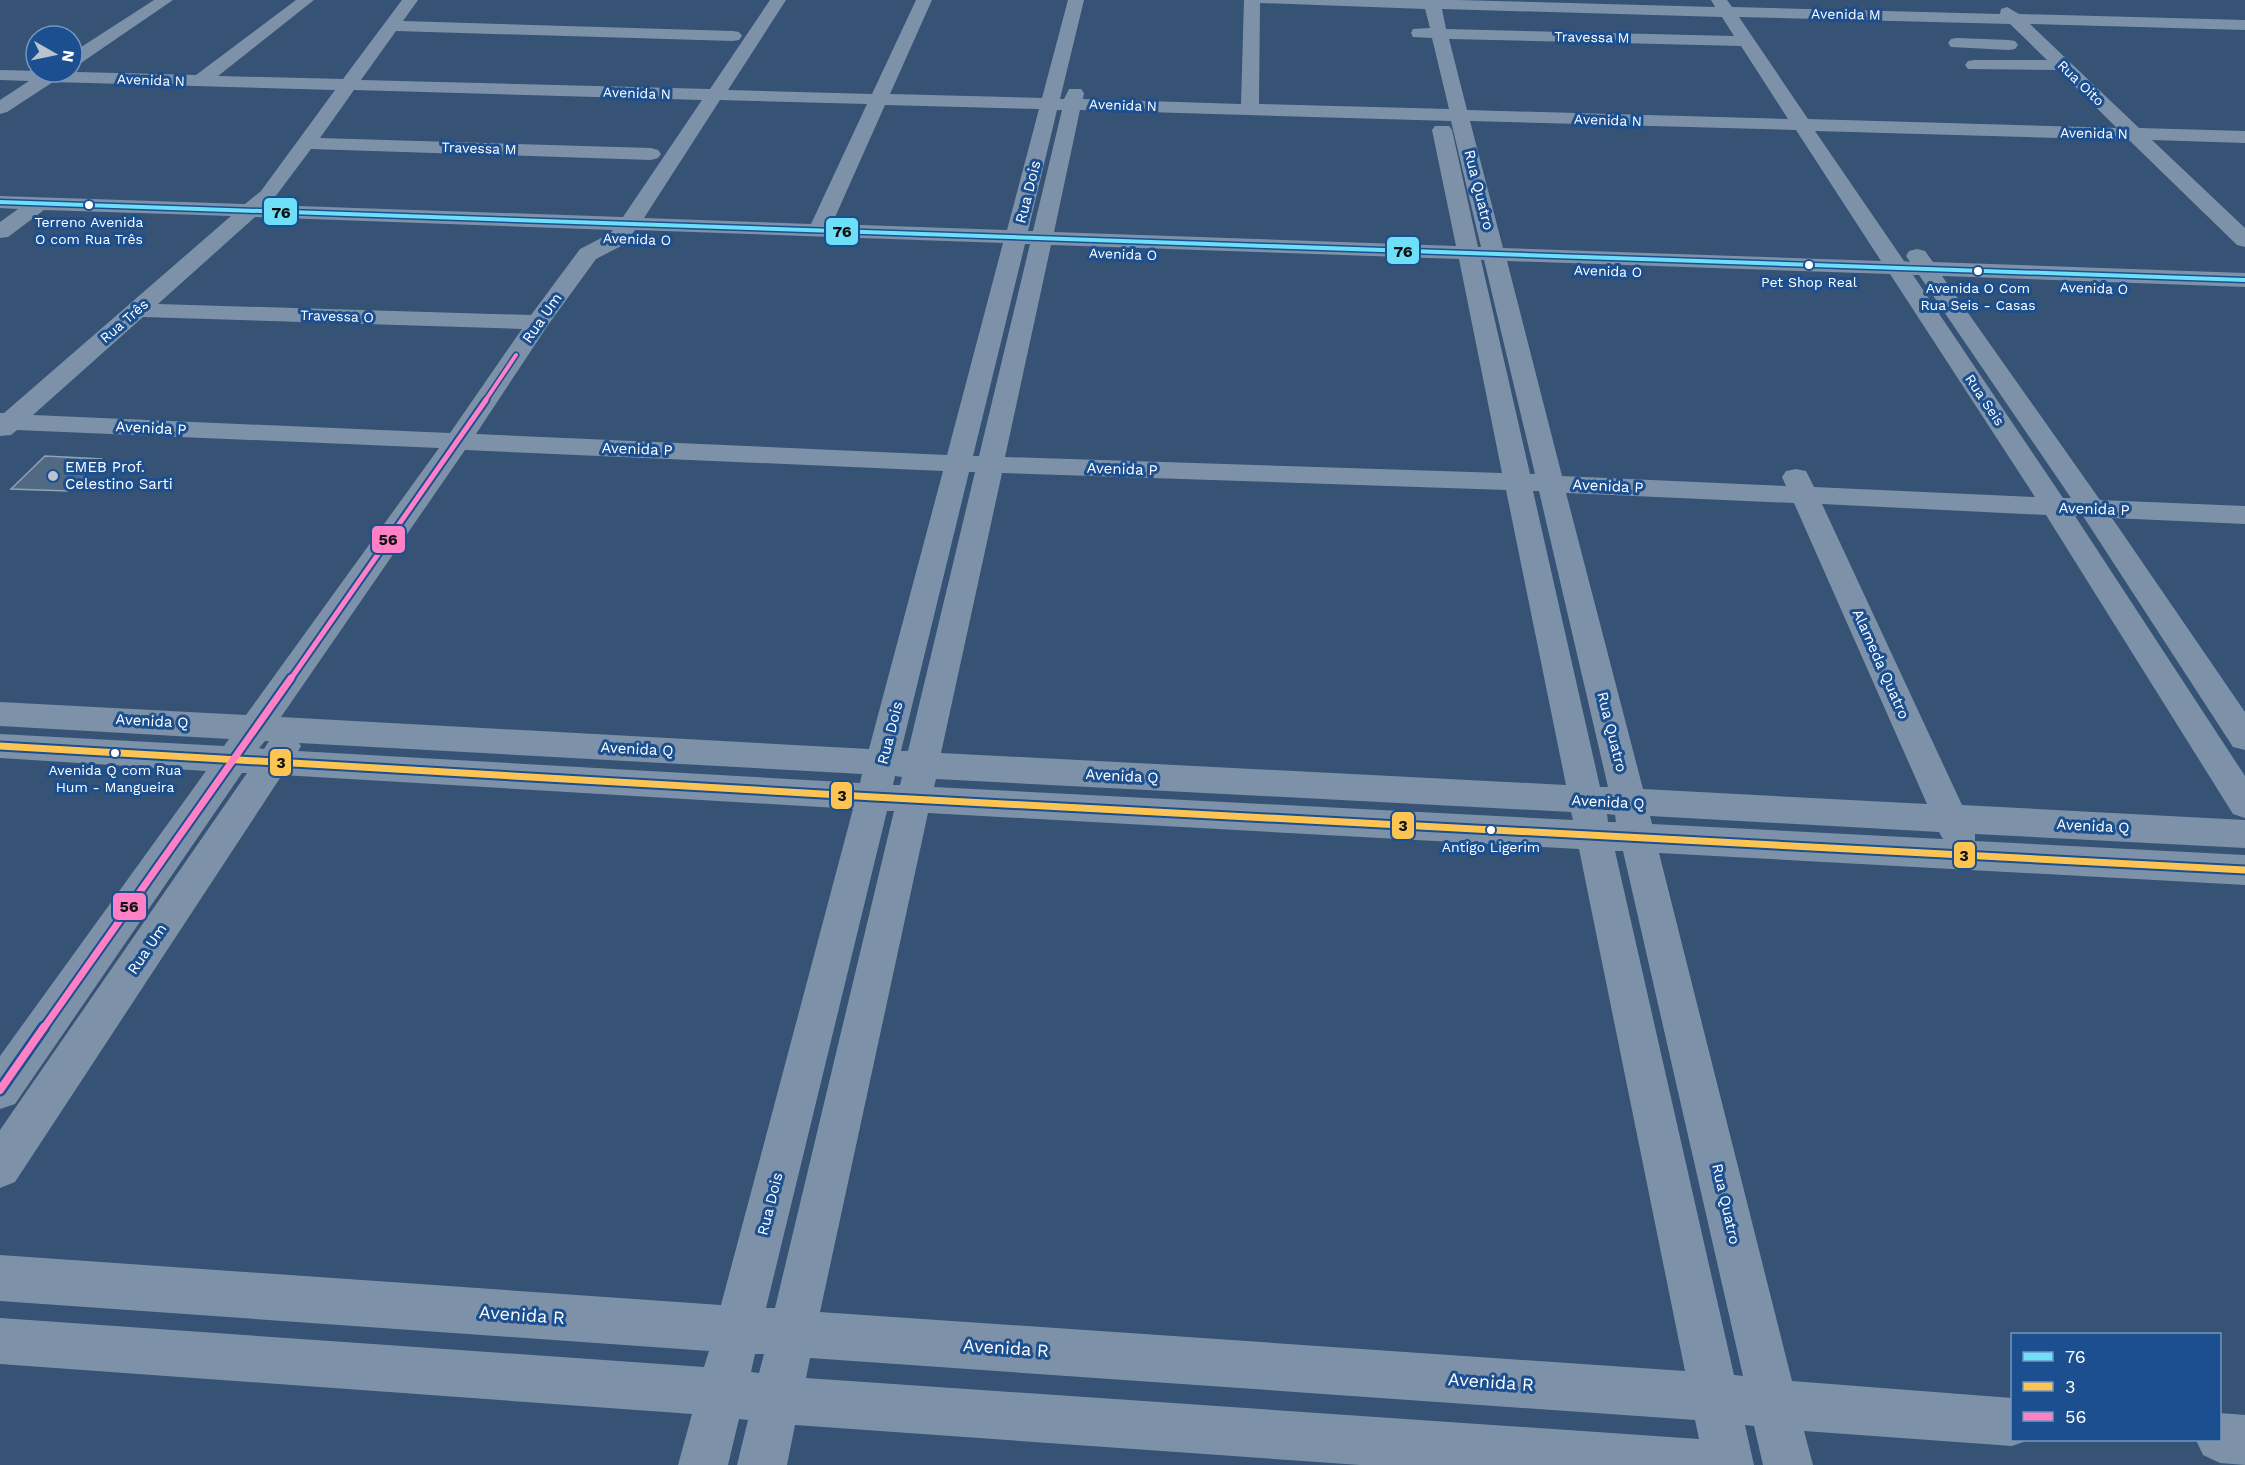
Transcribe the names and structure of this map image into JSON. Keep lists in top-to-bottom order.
{
  "streets": {
    "street": [
      "Avenida M",
      "Travessa M",
      "Avenida N",
      "Rua Oito",
      "Rua Quatro",
      "Rua Dois",
      "Avenida O",
      "Travessa O",
      "Rua Um",
      "Rua Três",
      "Rua Seis",
      "Avenida P",
      "Alameda Quatro",
      "Avenida Q",
      "Avenida R"
    ]
  },
  "crossings": [
    ["Avenida M", "Travessa M"],
    ["Avenida M", "Rua Oito"],
    ["Avenida M", "Rua Quatro"],
    ["Avenida M", "Rua Seis"],
    ["Travessa M", "Rua Quatro"],
    ["Travessa M", "Rua Três"],
    ["Travessa M", "Rua Seis"],
    ["Avenida N", "Rua Oito"],
    ["Avenida N", "Rua Quatro"],
    ["Avenida N", "Rua Dois"],
    ["Avenida N", "Rua Um"],
    ["Avenida N", "Rua Três"],
    ["Avenida N", "Rua Seis"],
    ["Rua Quatro", "Avenida O"],
    ["Rua Quatro", "Avenida P"],
    ["Rua Quatro", "Avenida Q"],
    ["Rua Quatro", "Avenida R"],
    ["Rua Dois", "Avenida O"],
    ["Rua Dois", "Avenida P"],
    ["Rua Dois", "Avenida Q"],
    ["Rua Dois", "Avenida R"],
    ["Avenida O", "Rua Um"],
    ["Avenida O", "Rua Três"],
    ["Avenida O", "Rua Seis"],
    ["Travessa O", "Rua Um"],
    ["Travessa O", "Rua Três"],
    ["Rua Um", "Avenida P"],
    ["Rua Um", "Avenida Q"],
    ["Rua Três", "Avenida P"],
    ["Rua Seis", "Avenida P"],
    ["Avenida P", "Alameda Quatro"],
    ["Alameda Quatro", "Avenida Q"]
  ],
  "places": [
    "Terreno Avenida O com Rua Três",
    "Pet Shop Real",
    "Avenida O Com Rua Seis - Casas",
    "EMEB Prof. Celestino Sarti",
    "Avenida Q com Rua Hum - Mangueira",
    "Antigo Ligerim"
  ],
  "lines": ["transit line 76", "transit line 56", "transit line 3"],
  "legend": ["76", "3", "56"],
  "north": "right"
}
